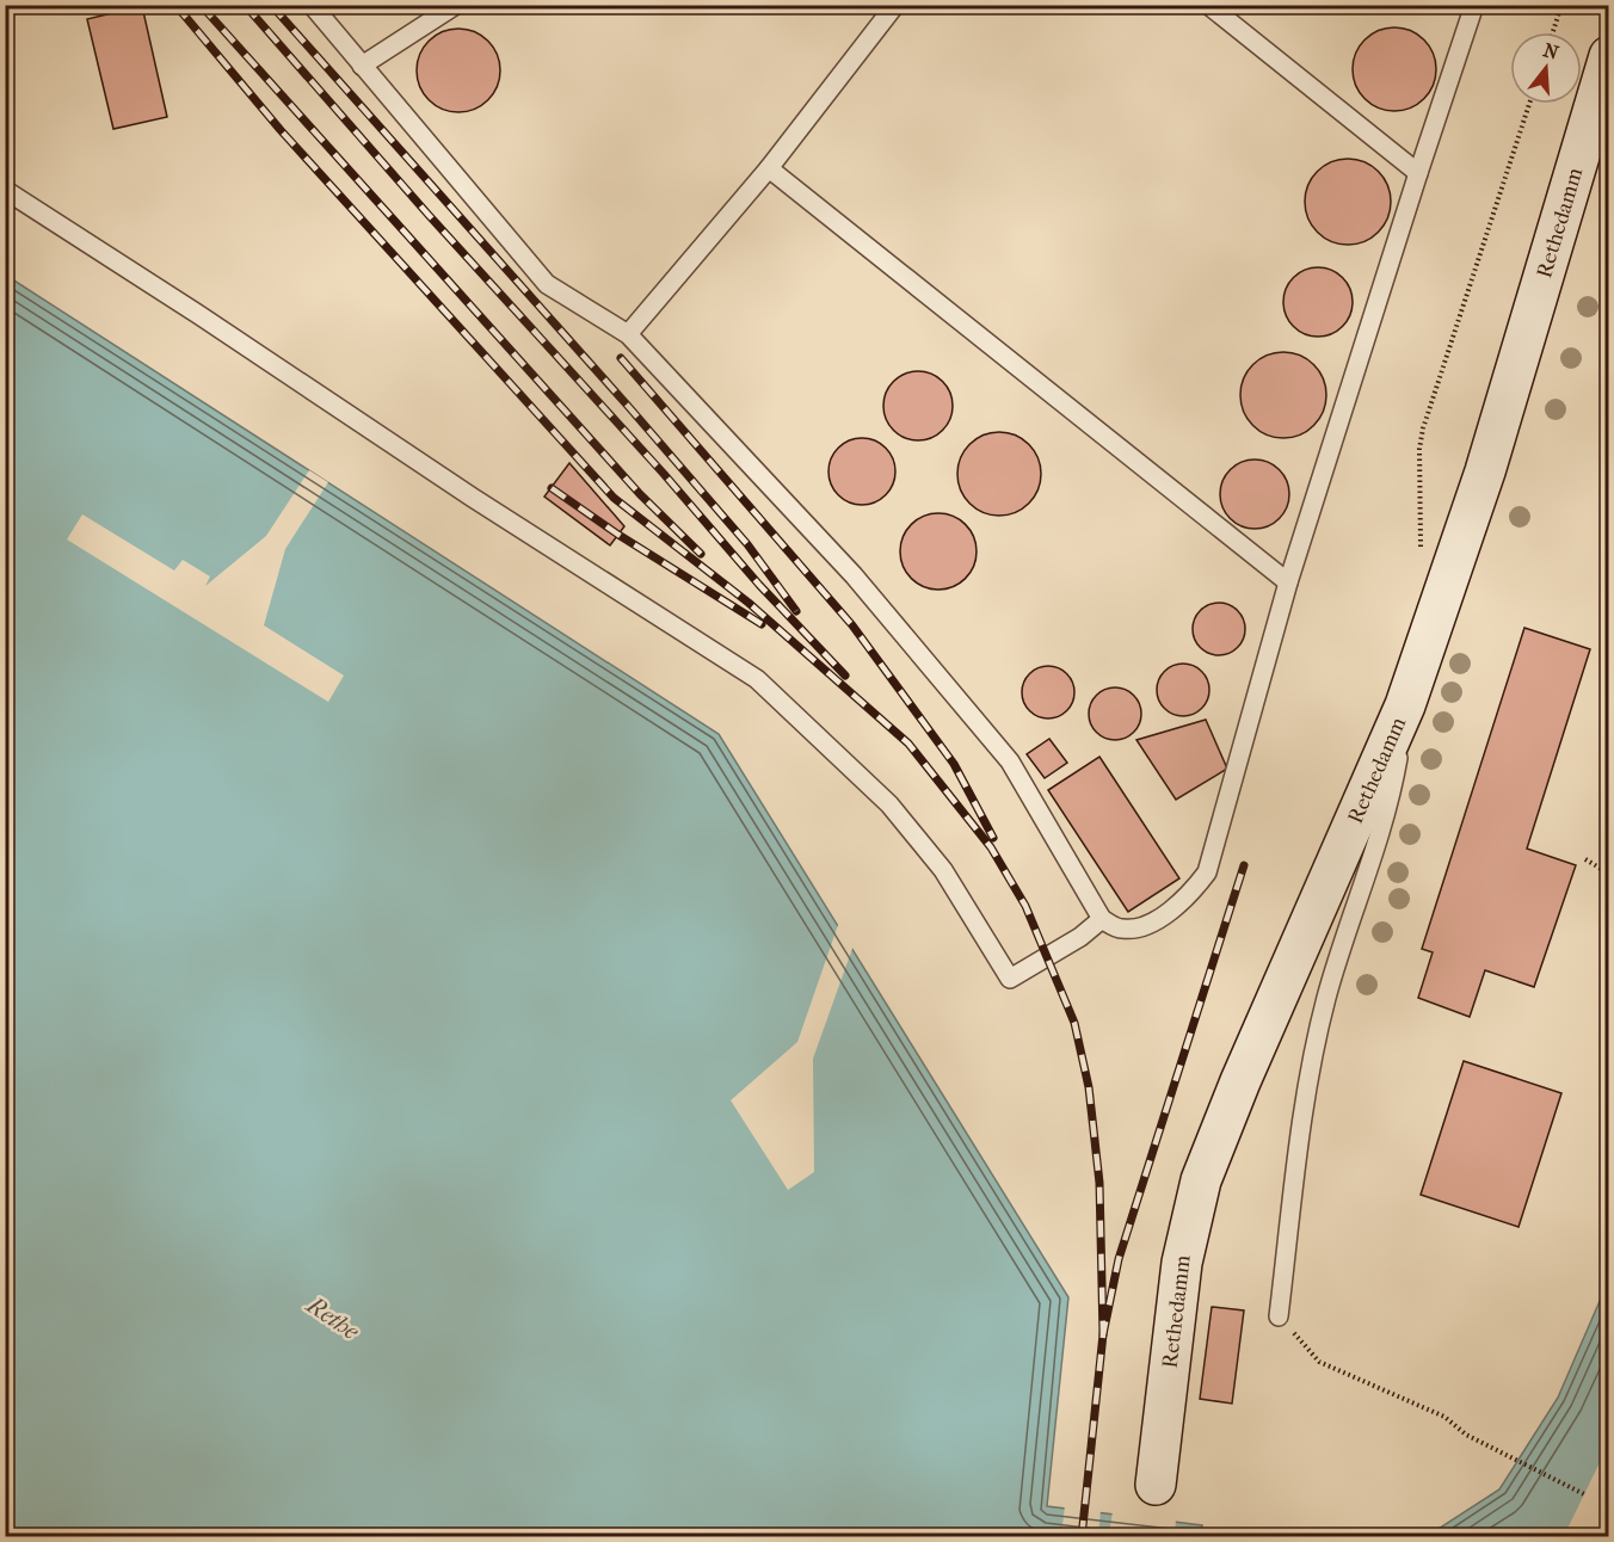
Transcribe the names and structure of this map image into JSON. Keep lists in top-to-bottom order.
{
  "streets": {
    "main road": ["Rethedamm"]
  },
  "water": ["Rethe"],
  "north": "top"
}
